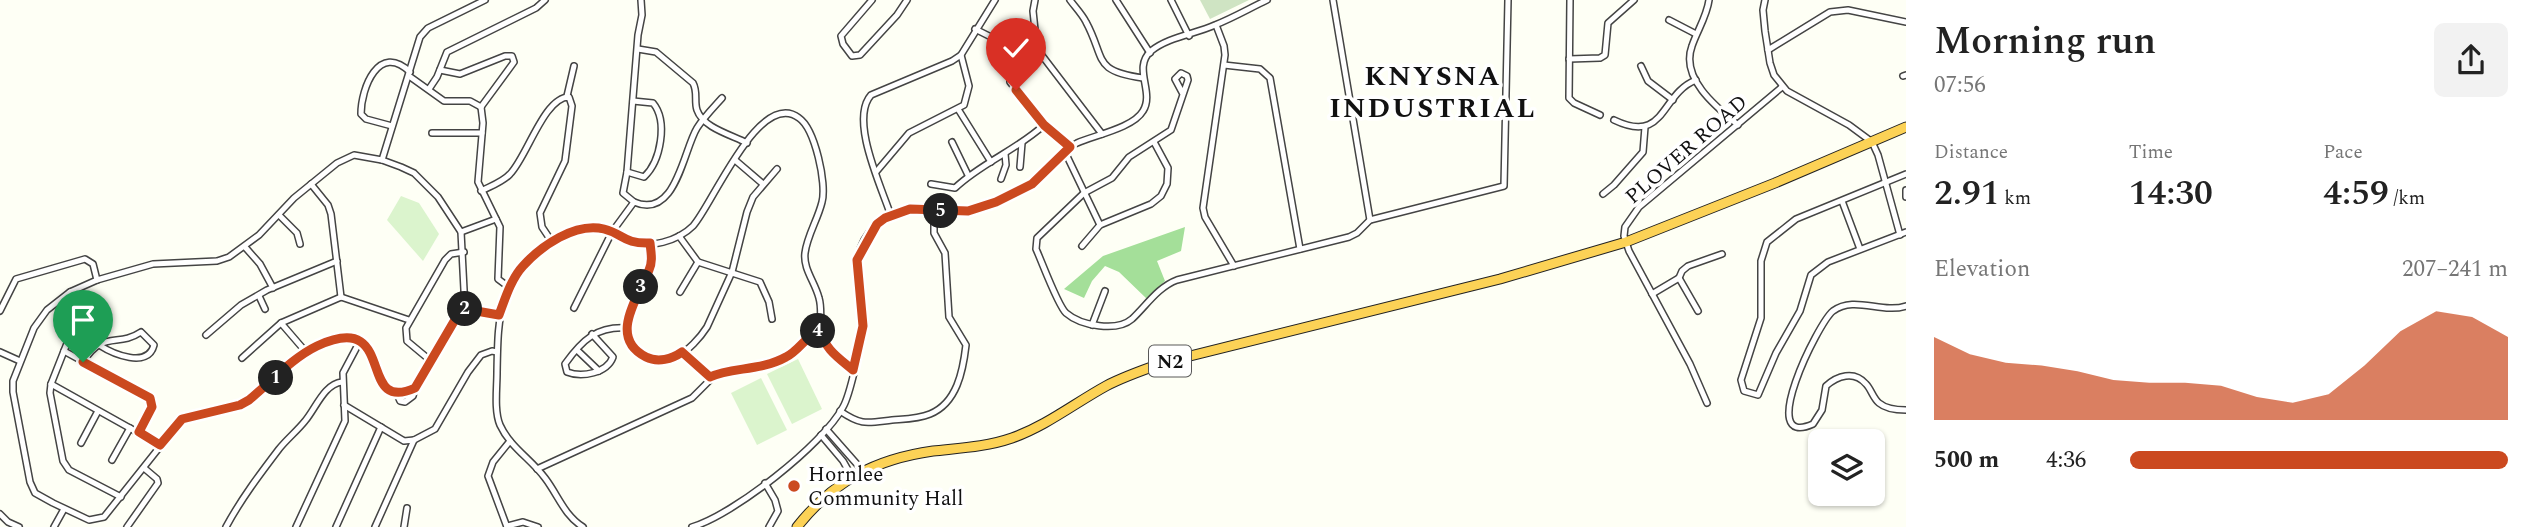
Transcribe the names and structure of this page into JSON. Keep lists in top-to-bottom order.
{
  "streets": {
    "highway": ["N2"],
    "street": ["PLOVER ROAD"]
  },
  "crossings": [
    ["PLOVER ROAD", "N2"]
  ],
  "districts": ["KNYSNA INDUSTRIAL"],
  "places": ["Hornlee Community Hall"],
  "page": {
    "heading": ["Morning run", "07:56"],
    "stats": [
      ["Distance", "2.91 km"],
      ["Time", "14:30"],
      ["Pace", "4:59 /km"]
    ],
    "pins": [
      "5",
      "3",
      "2",
      "4",
      "1"
    ],
    "chart": ["Elevation", "207–241 m"],
    "list": [
      {
        "name": "500 m",
        "note": "4:36"
      }
    ]
  }
}
